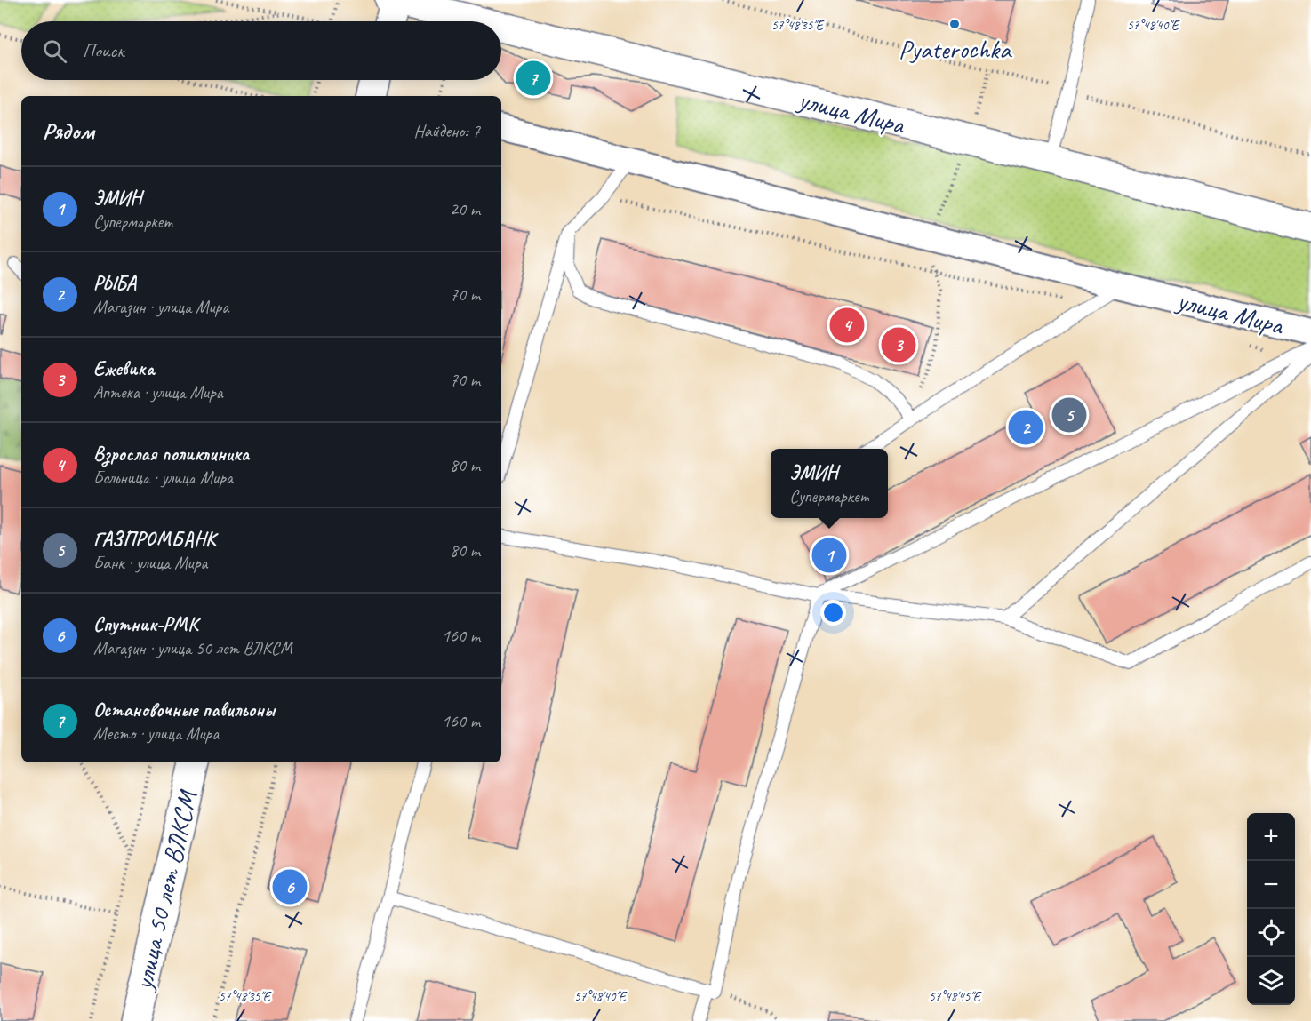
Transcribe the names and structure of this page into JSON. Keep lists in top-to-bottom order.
{
  "streets": {
    "street": ["улица Мира", "улица 50 лет ВЛКСМ"]
  },
  "places": ["Pyaterochka"],
  "page": {
    "search": "Поиск",
    "pins": [
      "7",
      "4",
      "3",
      "5",
      "2",
      "1",
      "6"
    ],
    "heading": ["Рядом", "Найдено: 7"],
    "list": [
      {
        "mark": "1",
        "name": "ЭМИН",
        "note": "Супермаркет",
        "value": "20 m"
      },
      {
        "mark": "2",
        "name": "РЫБА",
        "note": "Магазин · улица Мира",
        "value": "70 m"
      },
      {
        "mark": "3",
        "name": "Ежевика",
        "note": "Аптека · улица Мира",
        "value": "70 m"
      },
      {
        "mark": "4",
        "name": "Взрослая поликлиника",
        "note": "Больница · улица Мира",
        "value": "80 m"
      },
      {
        "mark": "5",
        "name": "ГАЗПРОМБАНК",
        "note": "Банк · улица Мира",
        "value": "80 m"
      },
      {
        "mark": "6",
        "name": "Спутник-РМК",
        "note": "Магазин · улица 50 лет ВЛКСМ",
        "value": "160 m"
      },
      {
        "mark": "7",
        "name": "Остановочные павильоны",
        "note": "Место · улица Мира",
        "value": "160 m"
      }
    ],
    "popup": ["ЭМИН", "Супермаркет"],
    "map_buttons": ["+", "−"]
  },
  "coordinates": ["57°48'35\"E", "57°48'40\"E", "57°48'45\"E"]
}
